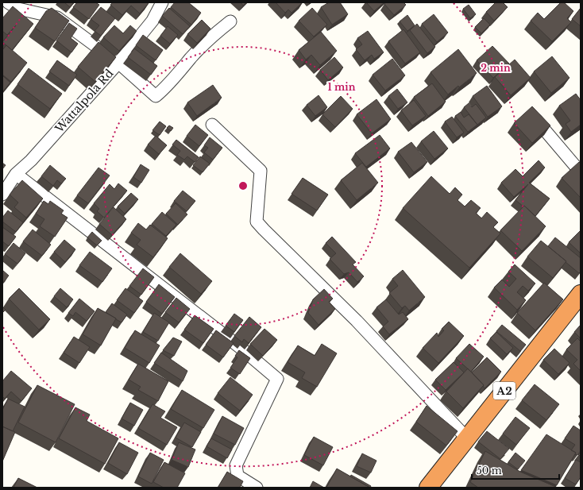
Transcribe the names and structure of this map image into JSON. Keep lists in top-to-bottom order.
{
  "streets": {
    "highway": ["A2"],
    "street": ["Wattalpola Rd"]
  },
  "scale_bar": "50 m",
  "rings": ["2 min", "1 min"]
}
